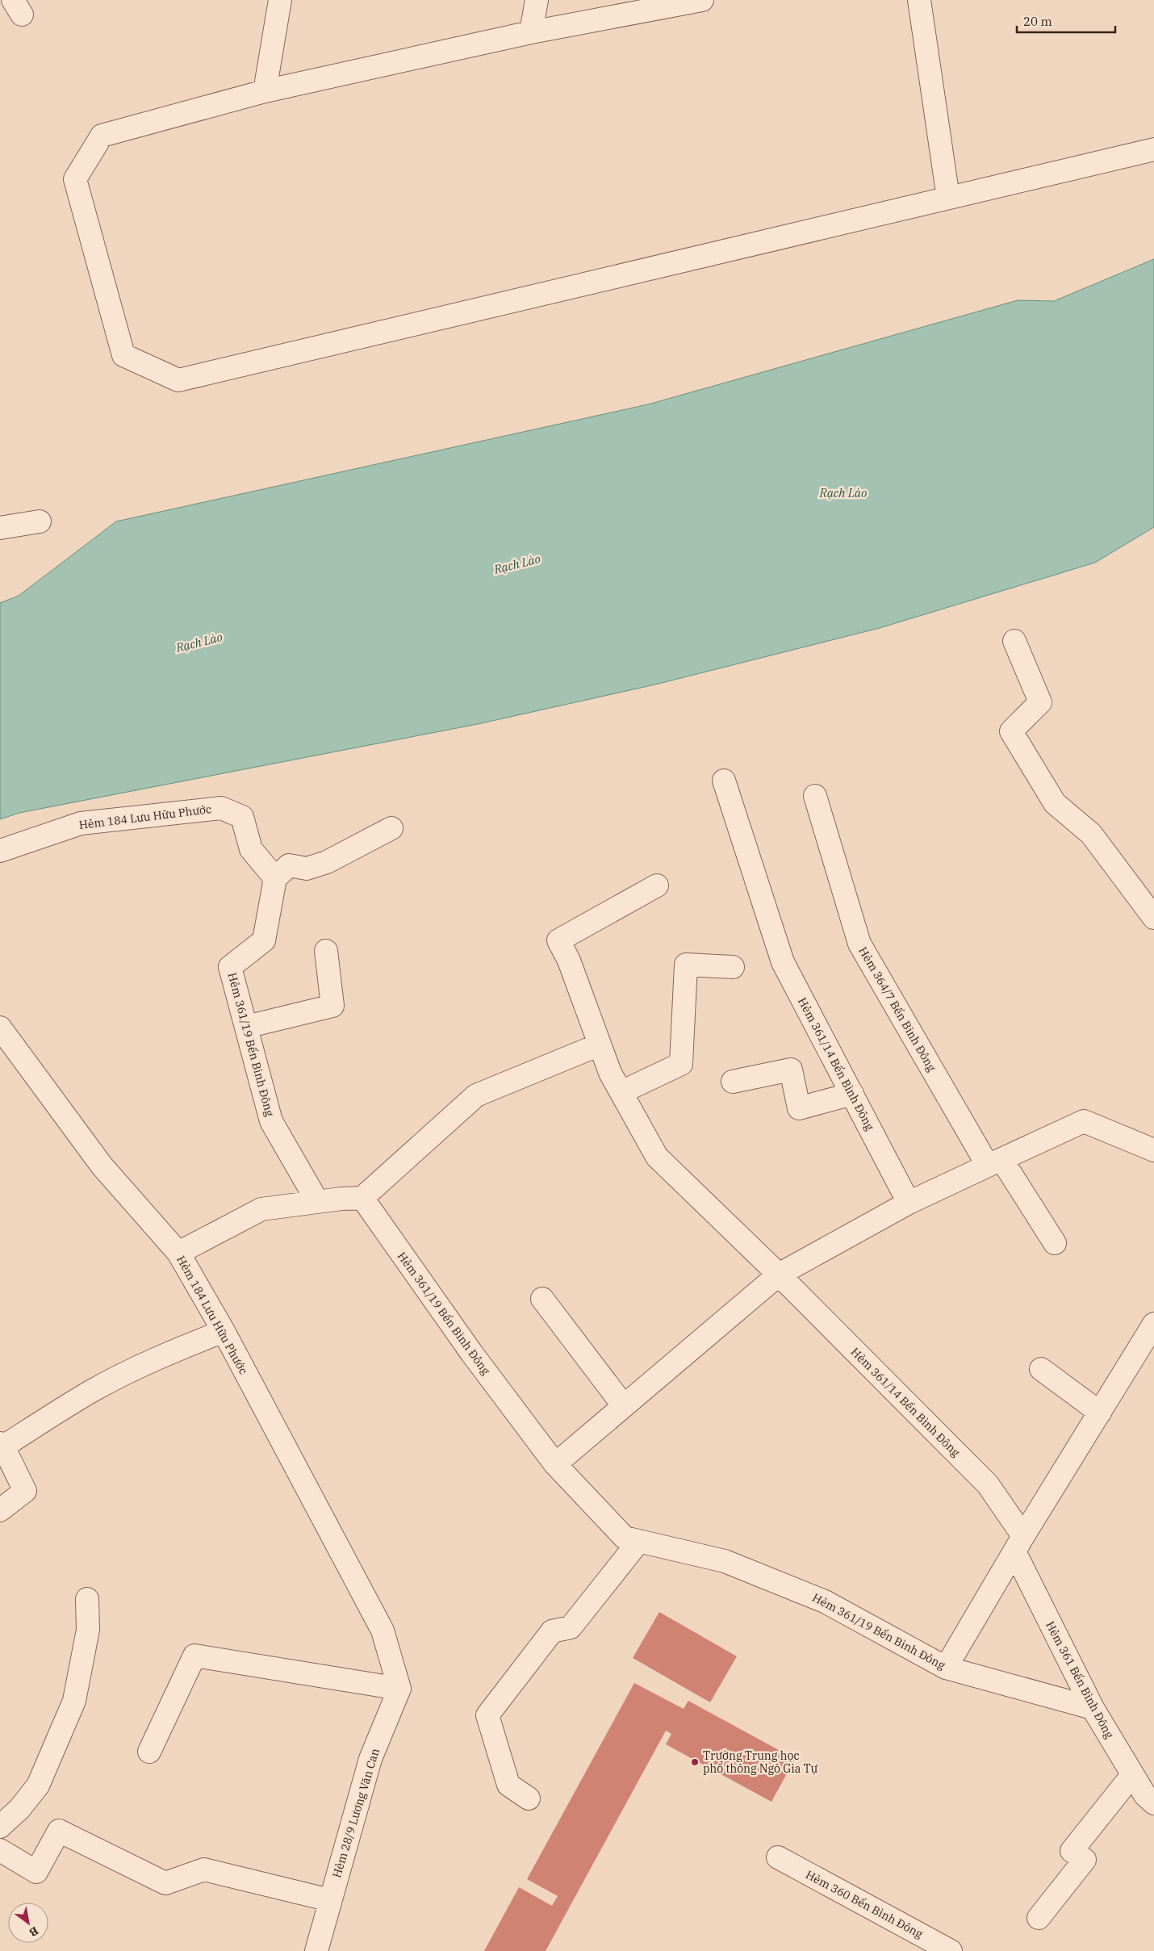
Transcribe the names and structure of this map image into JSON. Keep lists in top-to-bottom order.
{
  "streets": {
    "street": [
      "Hẻm 184 Lưu Hữu Phước",
      "Hẻm 364/7 Bến Bình Đông",
      "Hẻm 361/19 Bến Bình Đông",
      "Hẻm 361/14 Bến Bình Đông",
      "Hẻm 361 Bến Bình Đông",
      "Hẻm 28/9 Lương Văn Can",
      "Hẻm 360 Bến Bình Đông"
    ]
  },
  "crossings": [
    ["Hẻm 184 Lưu Hữu Phước", "Hẻm 361/19 Bến Bình Đông"],
    ["Hẻm 184 Lưu Hữu Phước", "Hẻm 28/9 Lương Văn Can"],
    ["Hẻm 361/19 Bến Bình Đông", "Hẻm 361 Bến Bình Đông"],
    ["Hẻm 361/14 Bến Bình Đông", "Hẻm 361 Bến Bình Đông"]
  ],
  "water": ["Rạch Lào"],
  "places": ["Trường Trung học phổ thông Ngô Gia Tự"],
  "scale_bar": "20 m",
  "north": "bottom right"
}
